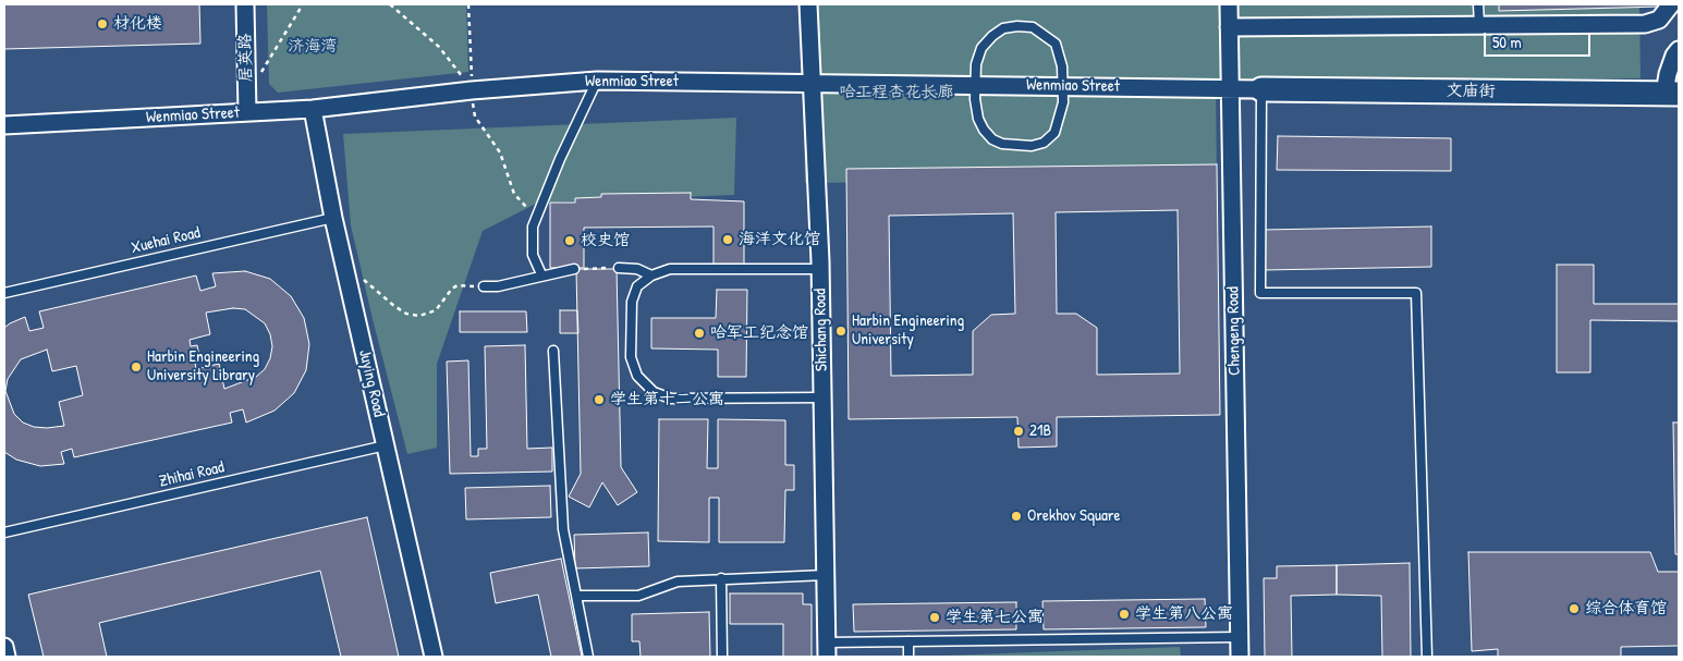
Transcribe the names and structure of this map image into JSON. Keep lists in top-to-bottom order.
{
  "streets": {
    "main road": ["文庙街"],
    "street": [
      "居英路",
      "Wenmiao Street",
      "Shichang Road",
      "Chengeng Road",
      "Juying Road"
    ],
    "lane": ["Xuehai Road", "Zhihai Road"]
  },
  "crossings": [
    ["居英路", "Wenmiao Street"],
    ["Wenmiao Street", "文庙街"],
    ["Wenmiao Street", "Shichang Road"],
    ["Wenmiao Street", "Chengeng Road"],
    ["Wenmiao Street", "Juying Road"],
    ["Xuehai Road", "Juying Road"],
    ["Juying Road", "Zhihai Road"]
  ],
  "parks": ["济海湾", "哈工程杏花长廊"],
  "places": [
    "材化楼",
    "海洋文化馆",
    "校史馆",
    "Harbin Engineering University",
    "哈军工纪念馆",
    "Harbin Engineering University Library",
    "学生第十二公寓",
    "21B",
    "Orekhov Square",
    "综合体育馆",
    "学生第八公寓",
    "学生第七公寓"
  ],
  "scale_bar": "50 m"
}
